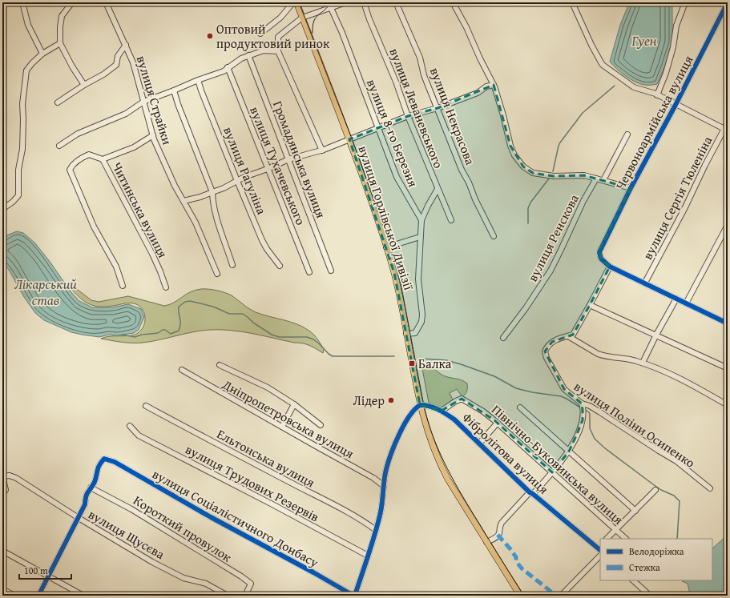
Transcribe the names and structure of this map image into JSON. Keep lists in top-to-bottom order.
{
  "streets": {
    "main road": ["вулиця Горлівської Дивізії"],
    "street": [
      "вулиця Страйки",
      "вулиця Леваневського",
      "вулиця Некрасова",
      "Червоноармійська вулиця",
      "вулиця 8-го Березня",
      "Громадянська вулиця",
      "вулиця Тухачевського",
      "вулиця Рагуліна",
      "вулиця Сергія Тюленіна",
      "Читинська вулиця",
      "вулиця Ренскова",
      "Дніпропетровська вулиця",
      "вулиця Поліни Осипенко",
      "Фібролітова вулиця",
      "Ельтонська вулиця",
      "Північно-Буковинська вулиця",
      "вулиця Трудових Резервів",
      "вулиця Соціалістичного Донбасу",
      "Короткий провулок",
      "вулиця Щусєва"
    ]
  },
  "crossings": [
    ["вулиця Страйки", "Читинська вулиця"],
    ["Червоноармійська вулиця", "вулиця Поліни Осипенко"],
    ["вулиця Горлівської Дивізії", "Фібролітова вулиця"],
    ["Фібролітова вулиця", "Північно-Буковинська вулиця"],
    ["вулиця Соціалістичного Донбасу", "Короткий провулок"]
  ],
  "water": ["Гуен", "Лікарський став"],
  "places": {
    "other": ["Оптовий продуктовий ринок", "Лідер"],
    "transit": ["Балка"]
  },
  "legend": ["Велодоріжка", "Стежка"],
  "scale_bar": "100 m"
}
